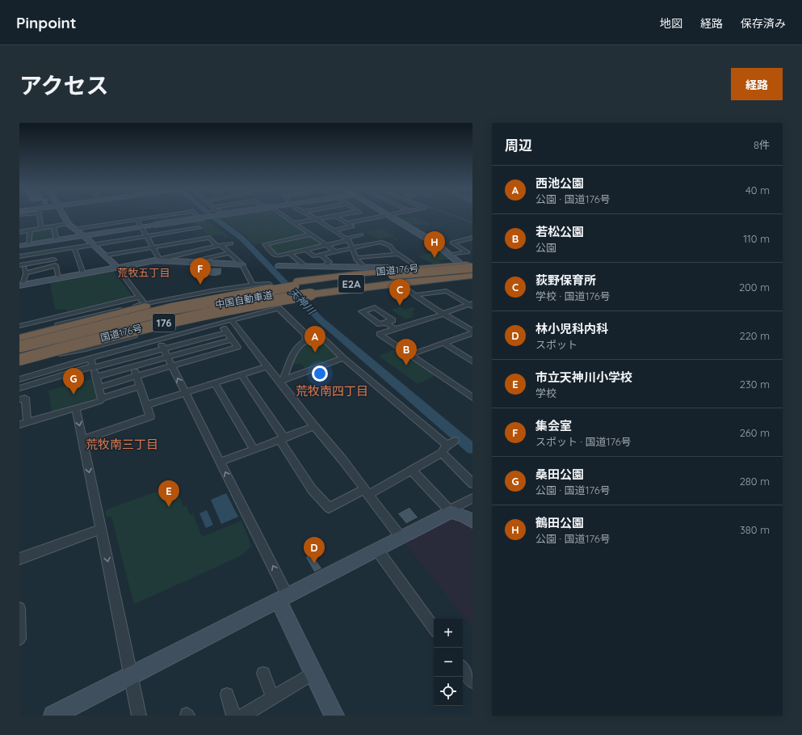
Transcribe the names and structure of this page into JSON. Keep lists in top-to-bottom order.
{
  "streets": {
    "highway": ["国道176号", "中国自動車道", "176"]
  },
  "crossings": [
    ["国道176号", "中国自動車道"]
  ],
  "districts": ["荒牧五丁目", "荒牧南四丁目", "荒牧南三丁目"],
  "water": ["天神川"],
  "page": {
    "header": "Pinpoint",
    "nav": ["地図", "経路", "保存済み"],
    "title": "アクセス",
    "buttons": "経路",
    "heading": ["周辺", "8件"],
    "list": [
      {
        "mark": "A",
        "name": "西池公園",
        "note": "公園 · 国道176号",
        "value": "40 m"
      },
      {
        "mark": "B",
        "name": "若松公園",
        "note": "公園",
        "value": "110 m"
      },
      {
        "mark": "C",
        "name": "荻野保育所",
        "note": "学校 · 国道176号",
        "value": "200 m"
      },
      {
        "mark": "D",
        "name": "林小児科内科",
        "note": "スポット",
        "value": "220 m"
      },
      {
        "mark": "E",
        "name": "市立天神川小学校",
        "note": "学校",
        "value": "230 m"
      },
      {
        "mark": "F",
        "name": "集会室",
        "note": "スポット · 国道176号",
        "value": "260 m"
      },
      {
        "mark": "G",
        "name": "桑田公園",
        "note": "公園 · 国道176号",
        "value": "280 m"
      },
      {
        "mark": "H",
        "name": "鶴田公園",
        "note": "公園 · 国道176号",
        "value": "380 m"
      }
    ],
    "pins": [
      "H",
      "F",
      "C",
      "A",
      "B",
      "G",
      "E",
      "D"
    ],
    "map_buttons": ["+", "−"]
  }
}
